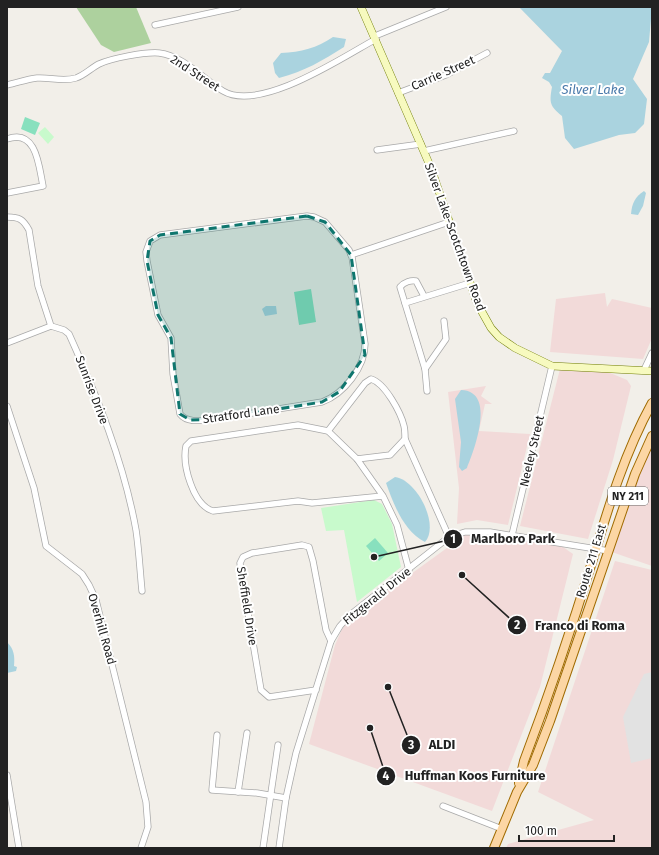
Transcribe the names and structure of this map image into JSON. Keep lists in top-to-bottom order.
{
  "streets": {
    "main road": ["NY 211", "Route 211 East"],
    "street": [
      "2nd Street",
      "Carrie Street",
      "Silver Lake-Scotchtown Road",
      "Sunrise Drive",
      "Stratford Lane",
      "Neeley Street",
      "Fitzgerald Drive",
      "Sheffield Drive",
      "Overhill Road"
    ]
  },
  "crossings": [
    ["2nd Street", "Silver Lake-Scotchtown Road"],
    ["Carrie Street", "Silver Lake-Scotchtown Road"],
    ["Silver Lake-Scotchtown Road", "Neeley Street"],
    ["Neeley Street", "Fitzgerald Drive"],
    ["Route 211 East", "Fitzgerald Drive"],
    ["Fitzgerald Drive", "Sheffield Drive"]
  ],
  "water": ["Silver Lake"],
  "places": [
    "Marlboro Park",
    "Franco di Roma",
    "ALDI",
    "Huffman Koos Furniture"
  ],
  "scale_bar": "100 m"
}
